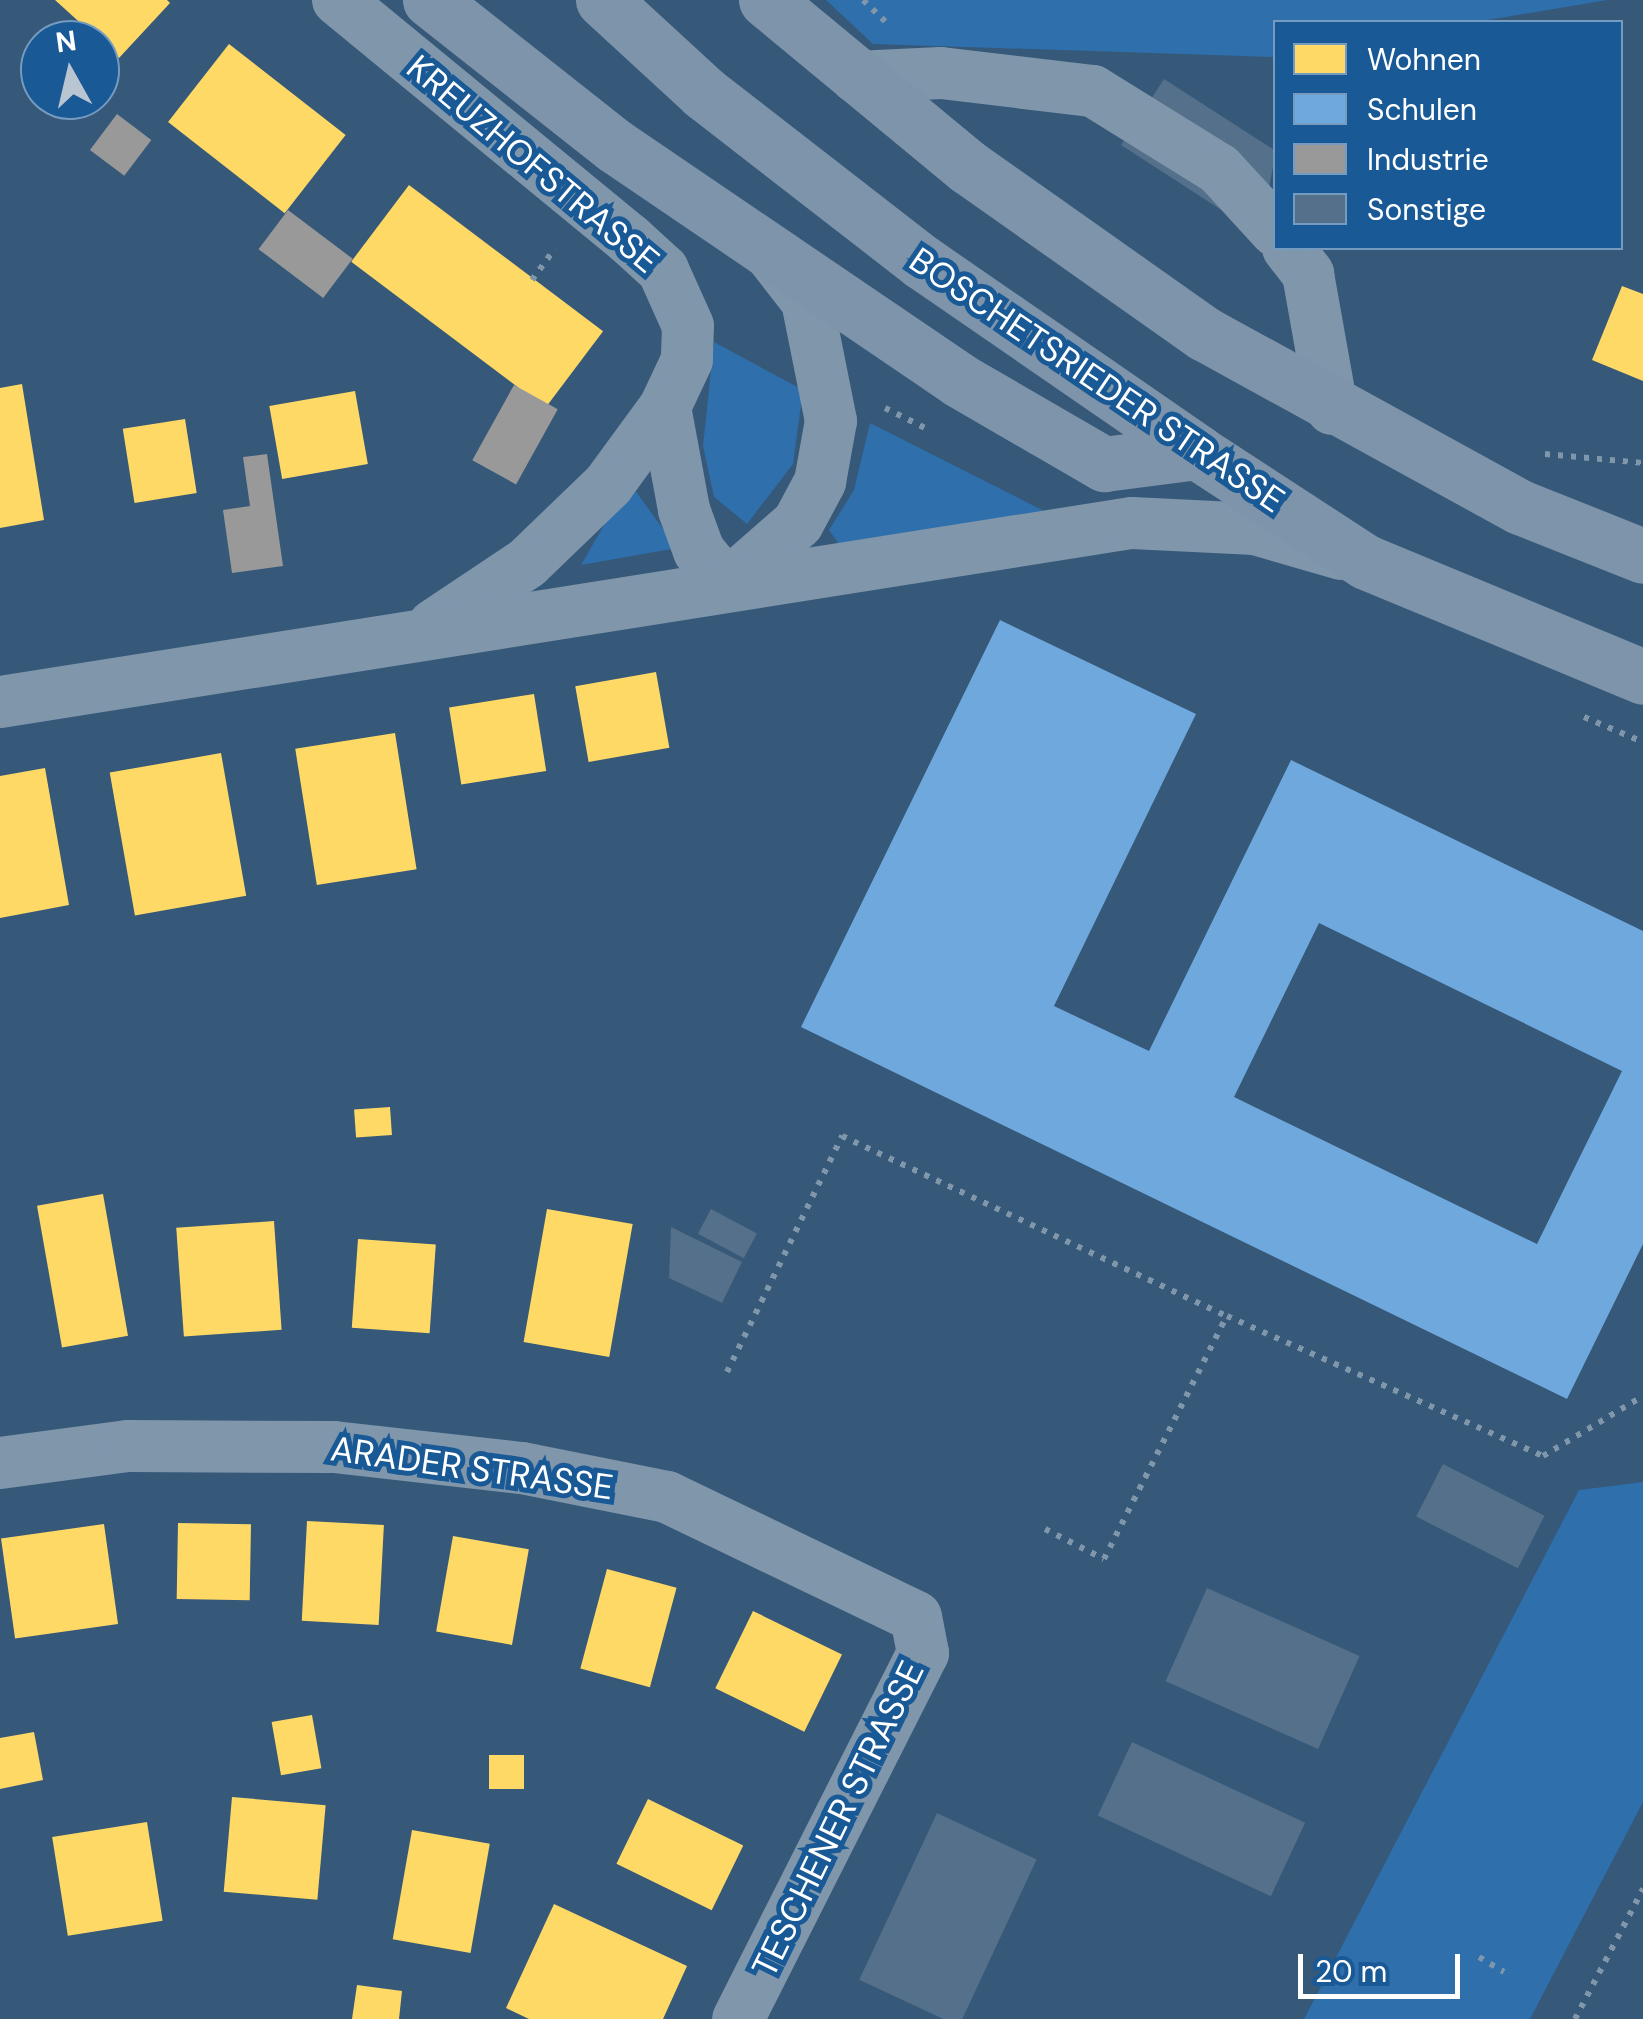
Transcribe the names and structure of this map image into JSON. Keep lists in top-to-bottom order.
{
  "streets": {
    "main road": ["BOSCHETSRIEDER STRASSE"],
    "street": ["KREUZHOFSTRASSE", "ARADER STRASSE", "TESCHENER STRASSE"]
  },
  "crossings": [
    ["ARADER STRASSE", "TESCHENER STRASSE"]
  ],
  "legend": [
    "Wohnen",
    "Schulen",
    "Industrie",
    "Sonstige"
  ],
  "scale_bar": "20 m",
  "north": "top"
}
